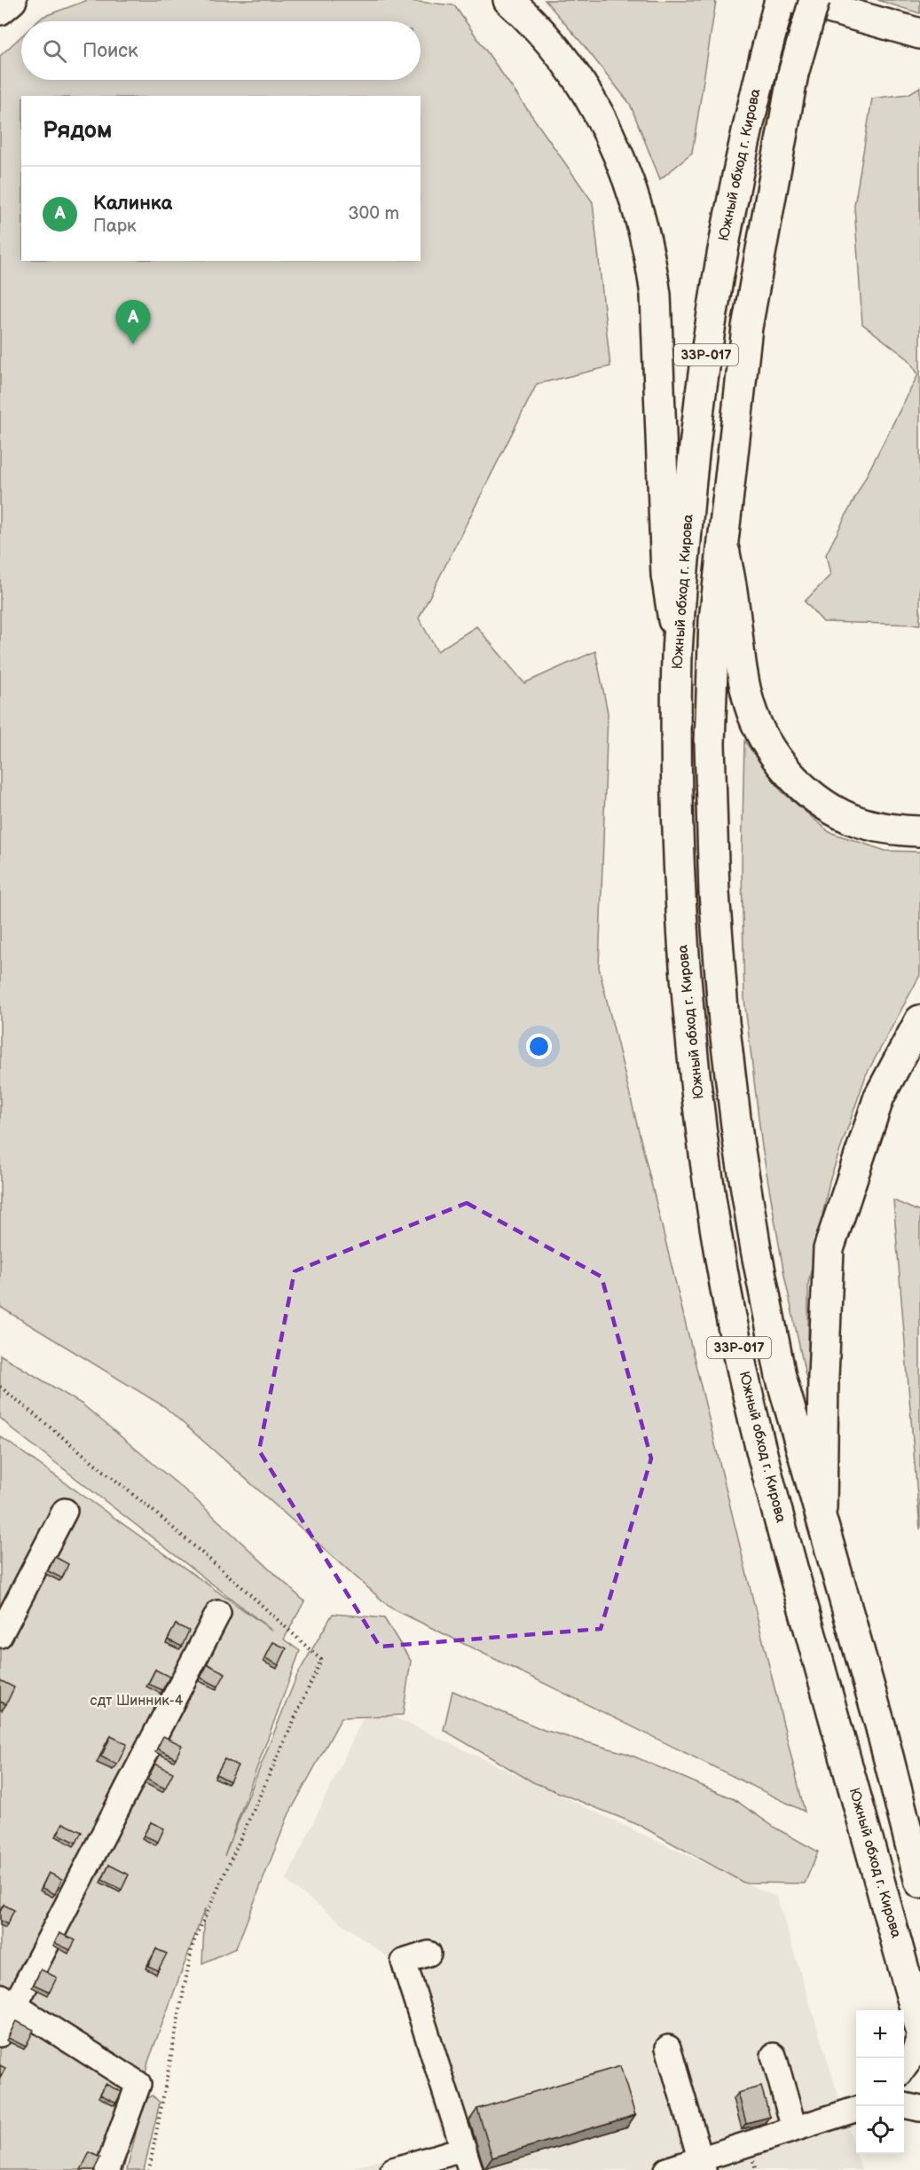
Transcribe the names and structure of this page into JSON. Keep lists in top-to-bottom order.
{
  "streets": {
    "main road": ["Южный обход г. Кирова", "33Р-017"]
  },
  "parks": ["сдт Шинник-4"],
  "page": {
    "search": "Поиск",
    "heading": "Рядом",
    "list": [
      {
        "mark": "A",
        "name": "Калинка",
        "note": "Парк",
        "value": "300 m"
      }
    ],
    "pins": "A",
    "map_buttons": ["+", "−"]
  }
}
